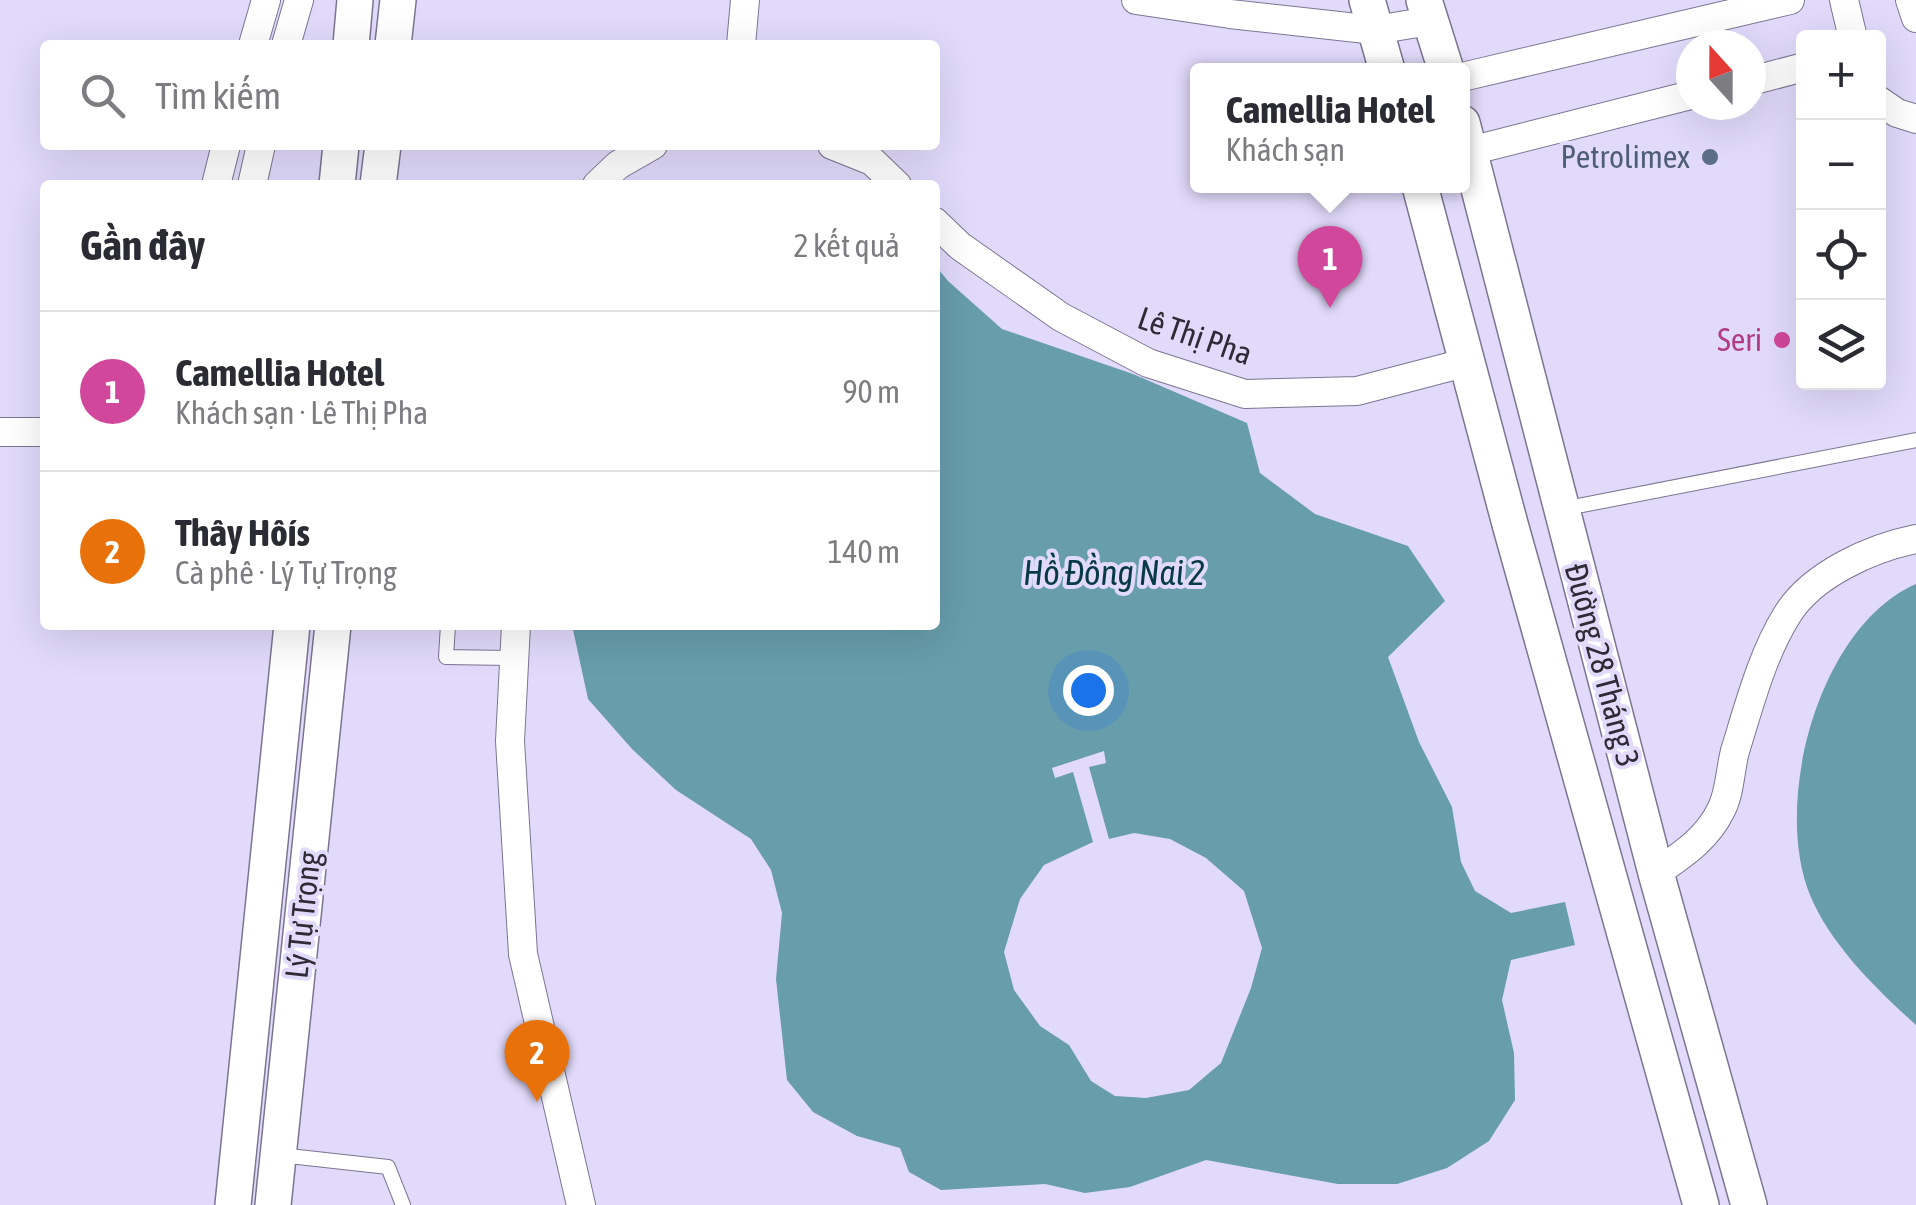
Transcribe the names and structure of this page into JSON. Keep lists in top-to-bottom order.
{
  "streets": {
    "street": ["Lê Thị Pha", "Đường 28 Tháng 3", "Lý Tự Trọng"]
  },
  "crossings": [
    ["Lê Thị Pha", "Đường 28 Tháng 3"]
  ],
  "water": ["Hồ Đồng Nai 2"],
  "places": ["Petrolimex", "Seri"],
  "north": "top",
  "page": {
    "map_buttons": ["+", "−"],
    "search": "Tìm kiếm",
    "popup": ["Camellia Hotel", "Khách sạn"],
    "heading": ["Gần đây", "2 kết quả"],
    "pins": ["1", "2"],
    "list": [
      {
        "mark": "1",
        "name": "Camellia Hotel",
        "note": "Khách sạn · Lê Thị Pha",
        "value": "90 m"
      },
      {
        "mark": "2",
        "name": "Thây Hôís",
        "note": "Cà phê · Lý Tự Trọng",
        "value": "140 m"
      }
    ]
  }
}
